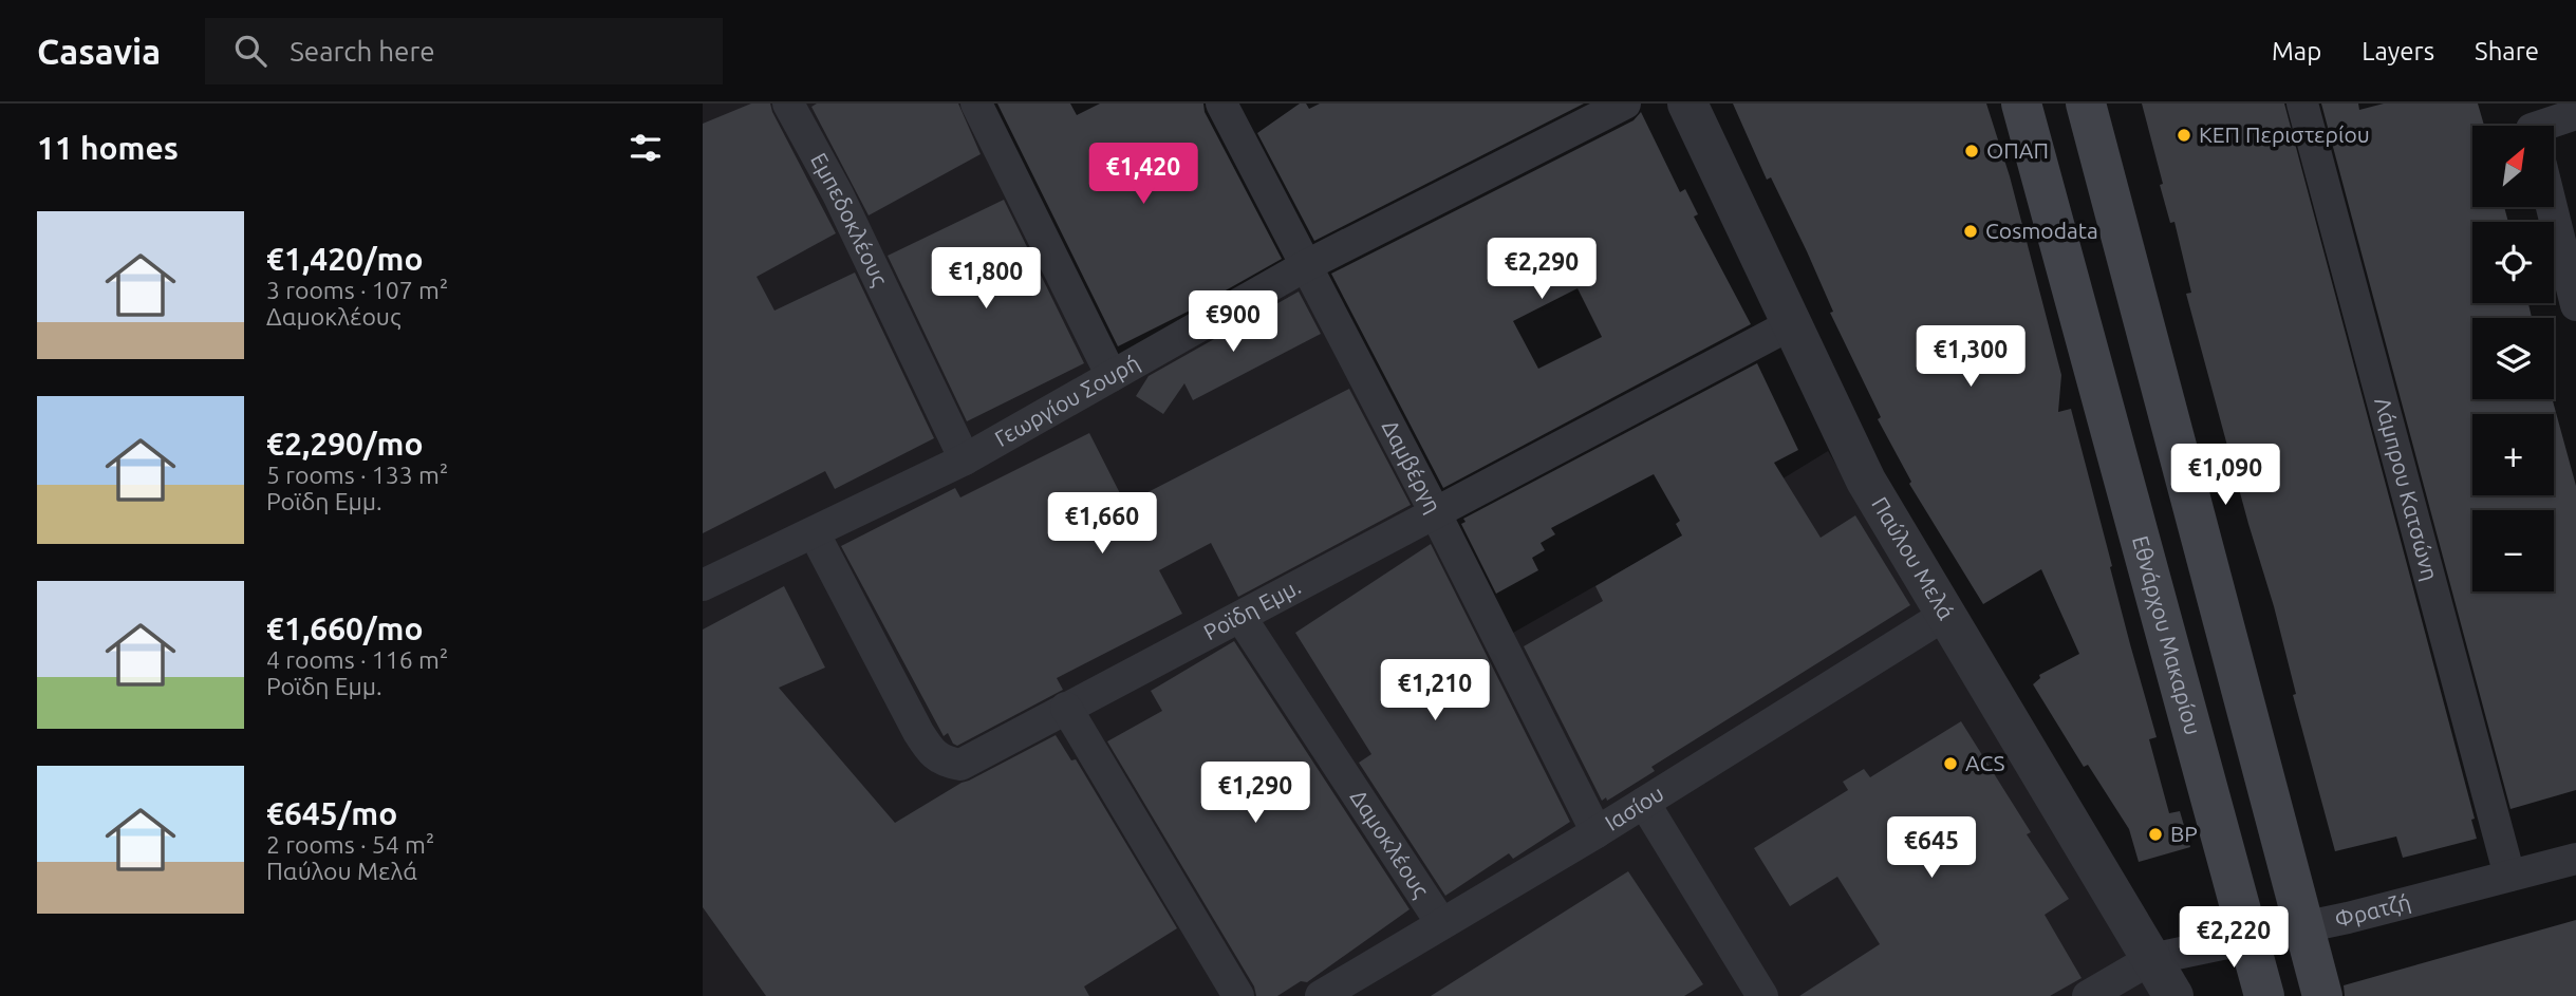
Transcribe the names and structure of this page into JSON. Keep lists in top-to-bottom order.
{
  "streets": {
    "main road": ["Εθνάρχου Μακαρίου"],
    "street": [
      "Εμπεδοκλέους",
      "Γεωργίου Σουρή",
      "Δαμβέργη",
      "Λάμπρου Κατσώνη",
      "Παύλου Μελά",
      "Ροϊδη Εμμ.",
      "Ιασίου",
      "Δαμοκλέους",
      "Φρατζή"
    ]
  },
  "crossings": [
    ["Εμπεδοκλέους", "Γεωργίου Σουρή"],
    ["Γεωργίου Σουρή", "Δαμβέργη"],
    ["Γεωργίου Σουρή", "Ροϊδη Εμμ."],
    ["Δαμβέργη", "Ροϊδη Εμμ."],
    ["Δαμβέργη", "Ιασίου"],
    ["Λάμπρου Κατσώνη", "Φρατζή"],
    ["Παύλου Μελά", "Ροϊδη Εμμ."],
    ["Παύλου Μελά", "Ιασίου"],
    ["Παύλου Μελά", "Φρατζή"],
    ["Ροϊδη Εμμ.", "Δαμοκλέους"],
    ["Εθνάρχου Μακαρίου", "Φρατζή"],
    ["Ιασίου", "Δαμοκλέους"]
  ],
  "places": [
    "ΚΕΠ Περιστερίου",
    "ΟΠΑΠ",
    "Cosmodata",
    "ACS",
    "BP"
  ],
  "north": "top right",
  "page": {
    "header": "Casavia",
    "search": "Search here",
    "nav": ["Map", "Layers", "Share"],
    "heading": "11 homes",
    "map_buttons": ["+", "−"],
    "price": [
      "€1,420",
      "€2,290",
      "€1,800",
      "€900",
      "€1,300",
      "€1,090",
      "€1,660",
      "€1,210",
      "€1,290",
      "€645",
      "€2,220"
    ],
    "list": [
      {
        "name": "€1,420/mo",
        "note": "3 rooms · 107 m² · Δαμοκλέους"
      },
      {
        "name": "€2,290/mo",
        "note": "5 rooms · 133 m² · Ροϊδη Εμμ."
      },
      {
        "name": "€1,660/mo",
        "note": "4 rooms · 116 m² · Ροϊδη Εμμ."
      },
      {
        "name": "€645/mo",
        "note": "2 rooms · 54 m² · Παύλου Μελά"
      }
    ]
  }
}
